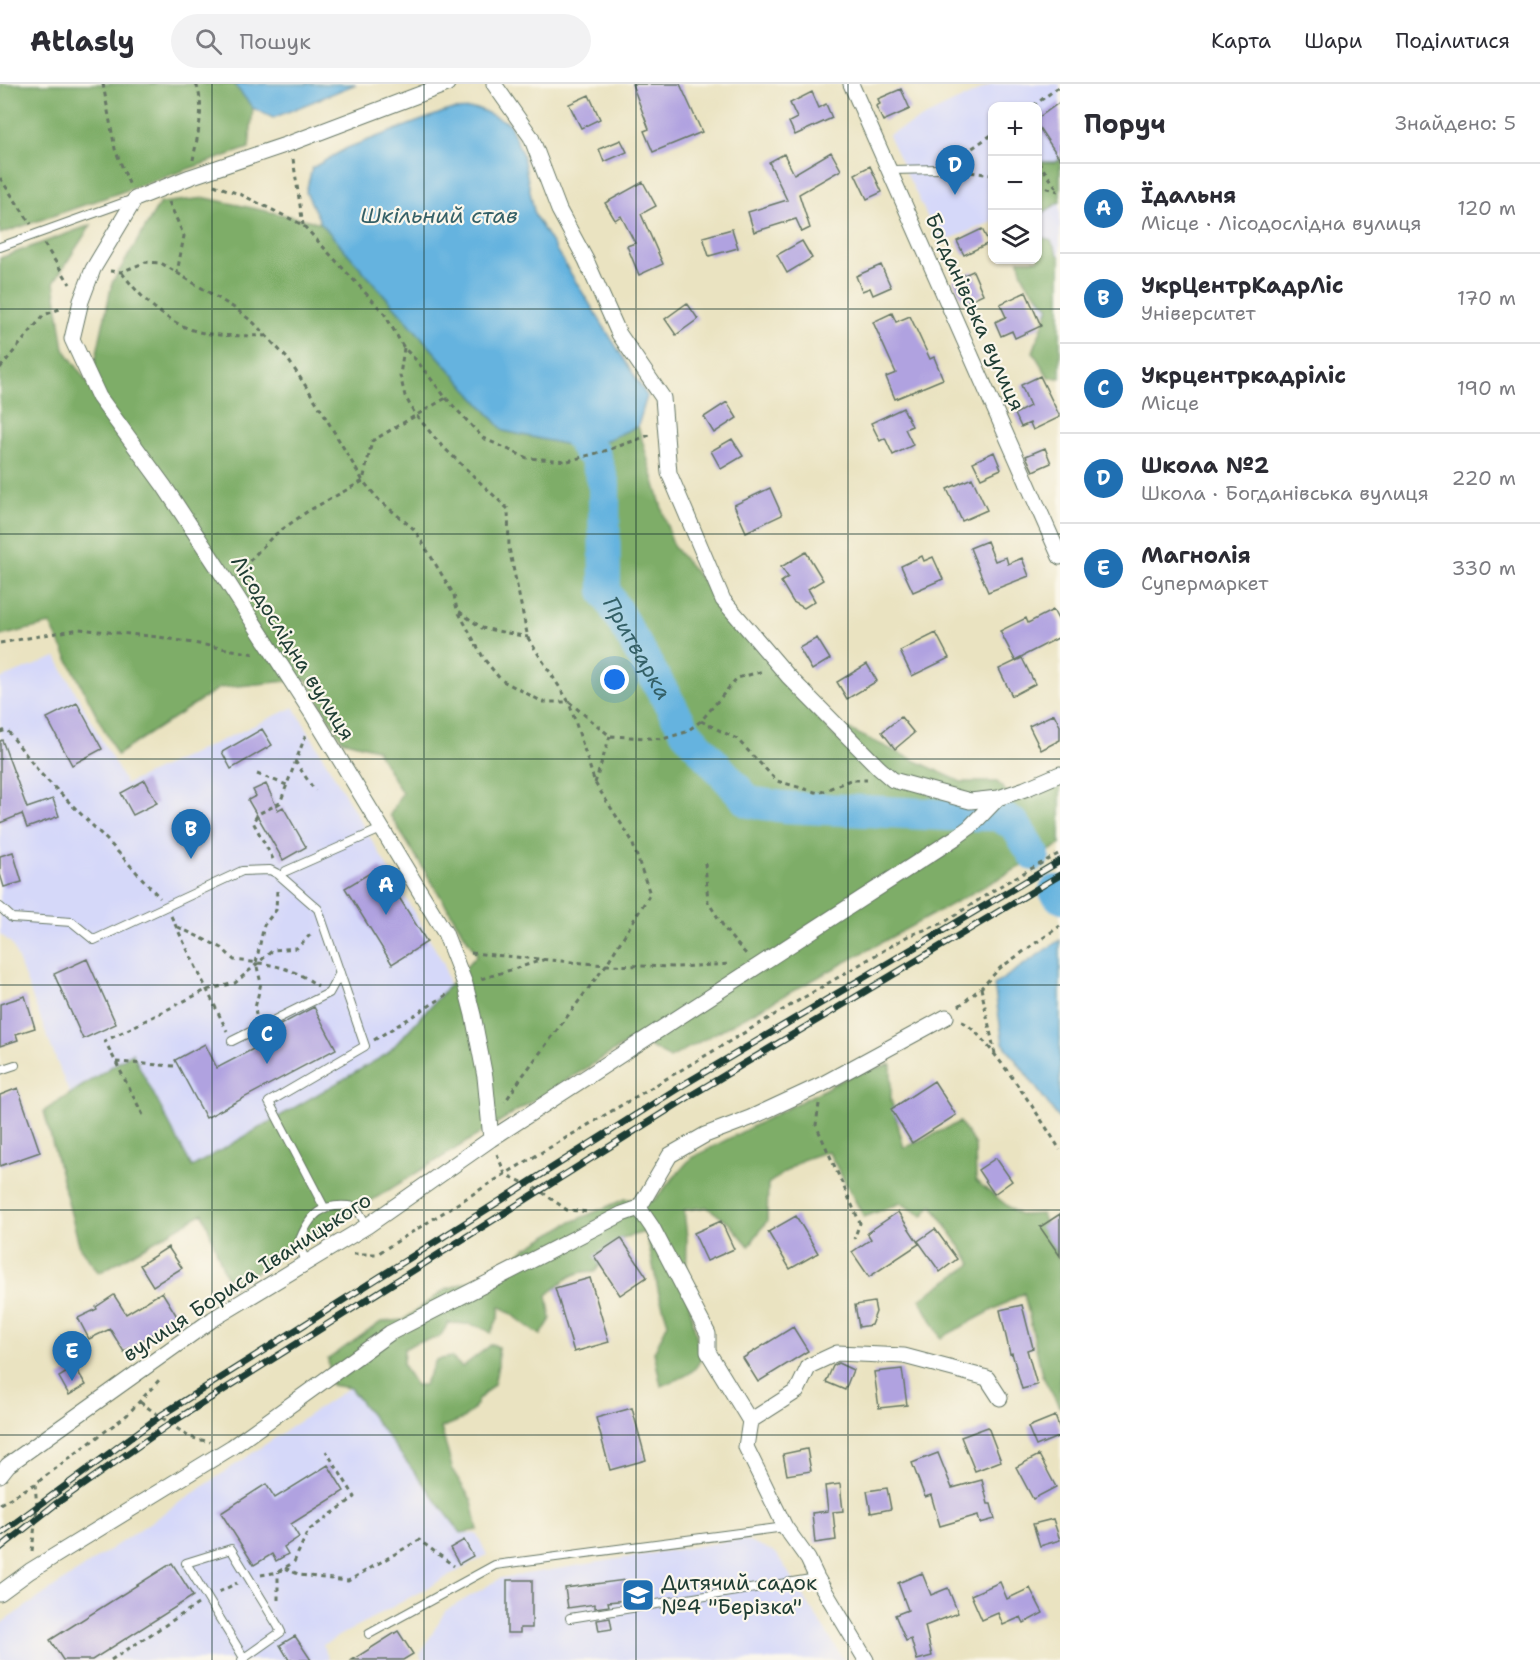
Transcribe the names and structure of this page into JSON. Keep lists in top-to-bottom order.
{
  "streets": {
    "street": ["Богданівська вулиця", "Лісодослідна вулиця", "вулиця Бориса Іваницького"]
  },
  "crossings": [
    ["Лісодослідна вулиця", "вулиця Бориса Іваницького"]
  ],
  "water": ["Шкільний став", "Притварка"],
  "places": {
    "school or university": ["Дитячий садок №4 \"Берізка\""]
  },
  "page": {
    "header": "Atlasly",
    "search": "Пошук",
    "nav": ["Карта", "Шари", "Поділитися"],
    "heading": ["Поруч", "Знайдено: 5"],
    "map_buttons": ["+", "−"],
    "pins": [
      "D",
      "B",
      "A",
      "C",
      "E"
    ],
    "list": [
      {
        "mark": "A",
        "name": "Їдальня",
        "note": "Місце · Лісодослідна вулиця",
        "value": "120 m"
      },
      {
        "mark": "B",
        "name": "УкрЦентрКадрЛіс",
        "note": "Університет",
        "value": "170 m"
      },
      {
        "mark": "C",
        "name": "Укрцентркадріліс",
        "note": "Місце",
        "value": "190 m"
      },
      {
        "mark": "D",
        "name": "Школа №2",
        "note": "Школа · Богданівська вулиця",
        "value": "220 m"
      },
      {
        "mark": "E",
        "name": "Магнолія",
        "note": "Супермаркет",
        "value": "330 m"
      }
    ]
  }
}
